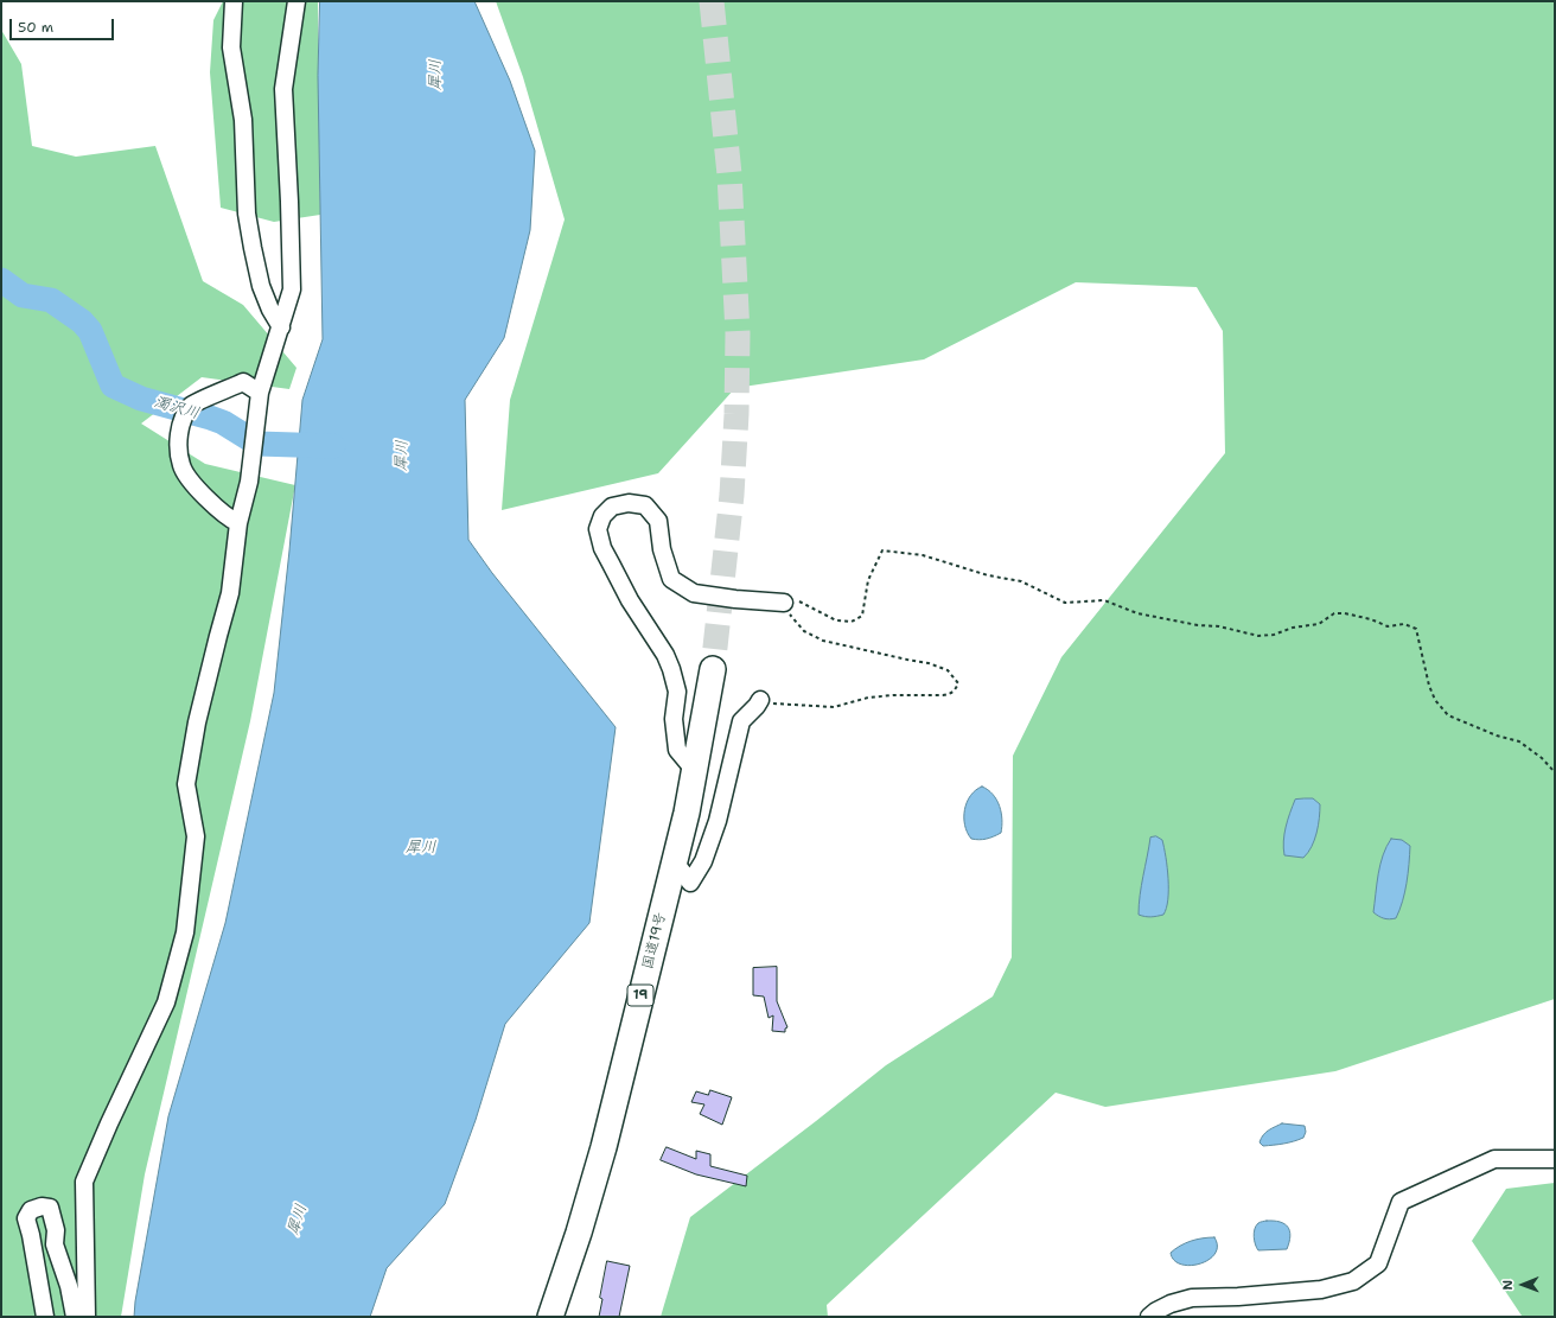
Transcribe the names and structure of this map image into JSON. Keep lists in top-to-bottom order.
{
  "streets": {
    "highway": ["国道19号", "19"]
  },
  "water": ["犀川", "濁沢川"],
  "scale_bar": "50 m",
  "north": "left"
}
